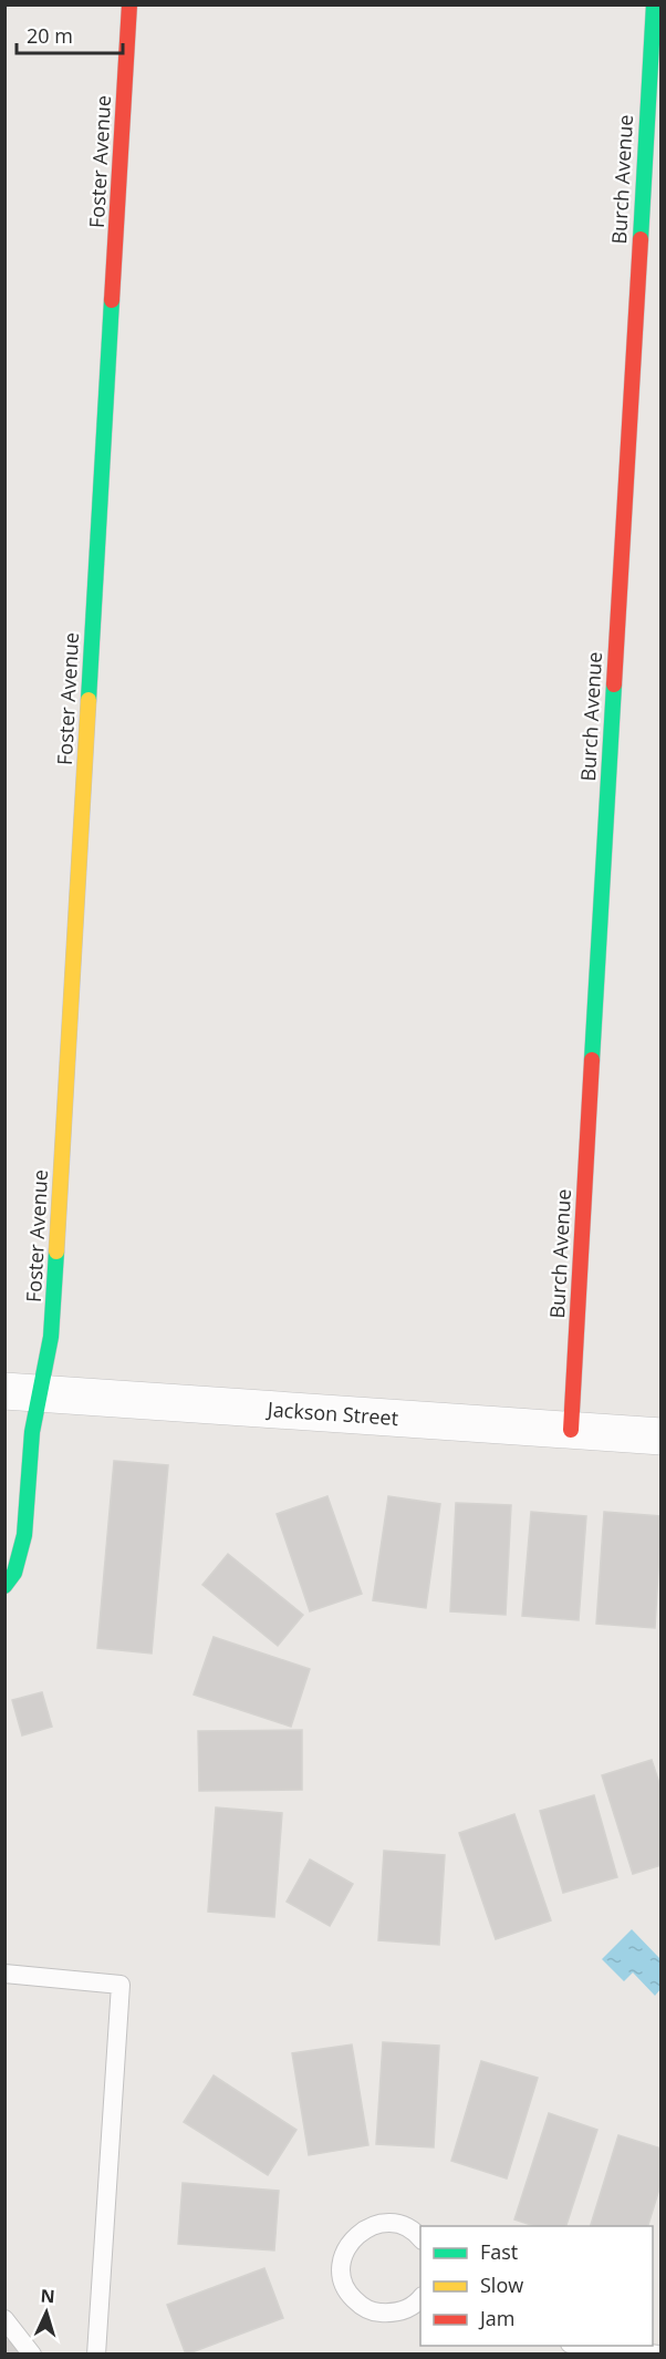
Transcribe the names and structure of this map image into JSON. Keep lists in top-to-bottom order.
{
  "streets": {
    "street": ["Foster Avenue", "Burch Avenue", "Jackson Street"]
  },
  "crossings": [
    ["Foster Avenue", "Jackson Street"],
    ["Burch Avenue", "Jackson Street"]
  ],
  "legend": ["Fast", "Slow", "Jam"],
  "scale_bar": "20 m",
  "north": "top"
}
